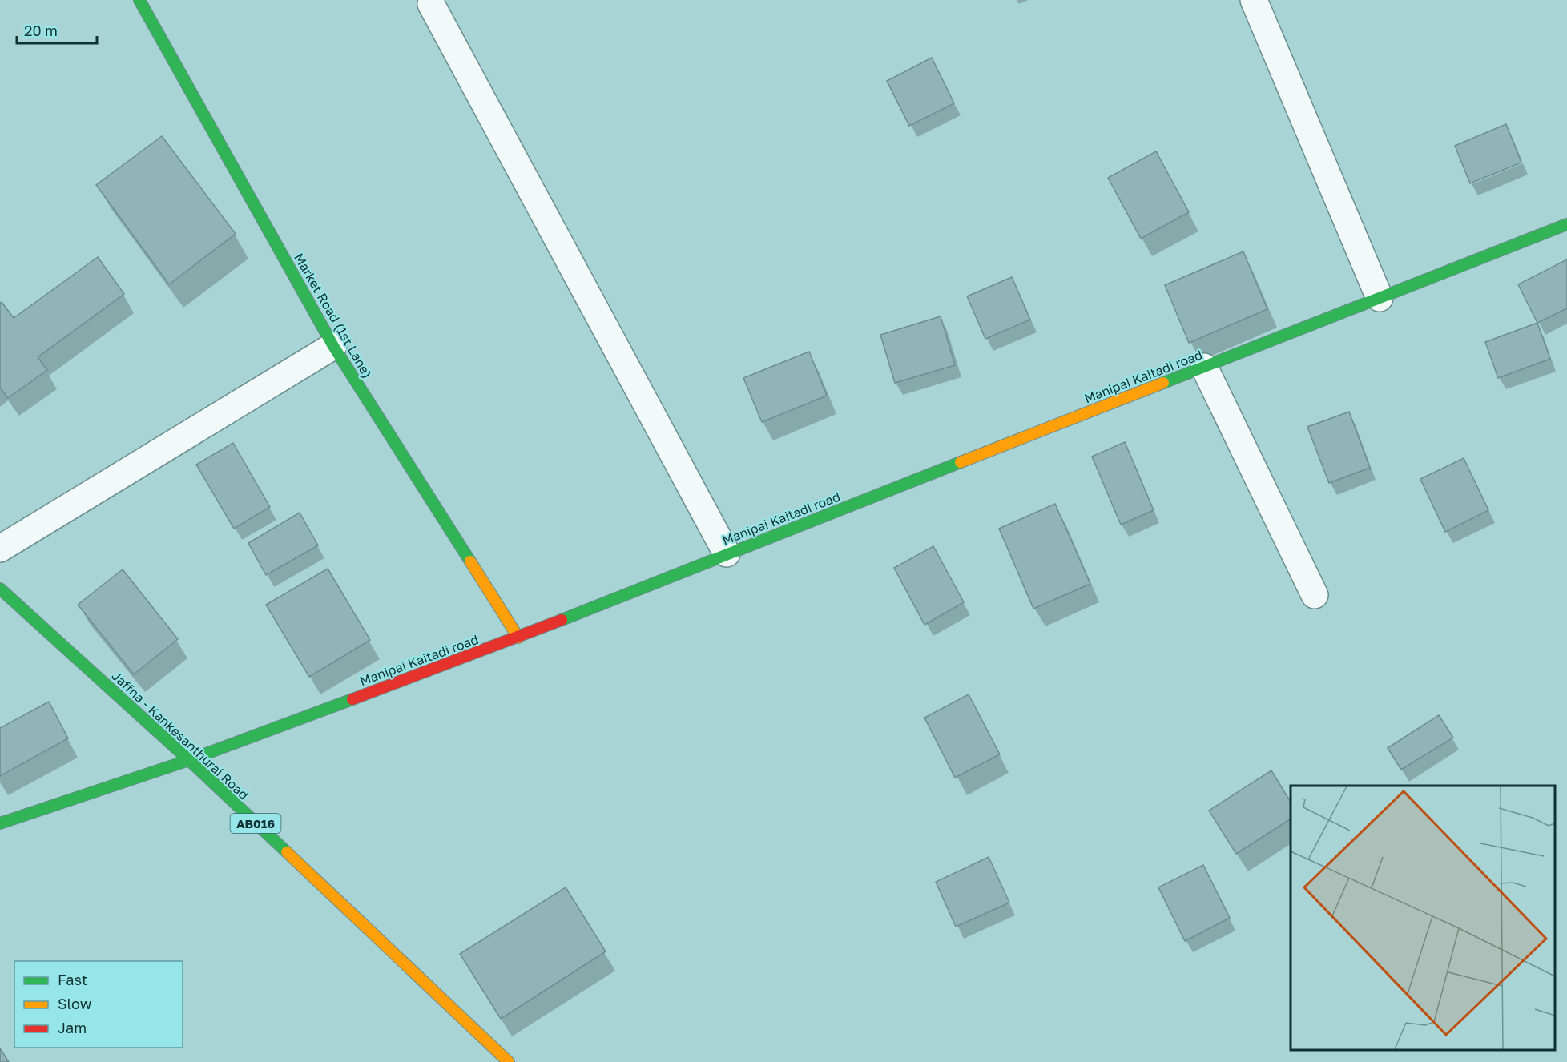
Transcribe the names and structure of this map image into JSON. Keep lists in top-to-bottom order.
{
  "streets": {
    "main road": [
      "Market Road (1st Lane)",
      "Manipai Kaitadi road",
      "Jaffna - Kankesanthurai Road",
      "AB016"
    ]
  },
  "crossings": [
    ["Market Road (1st Lane)", "Manipai Kaitadi road"],
    ["Manipai Kaitadi road", "Jaffna - Kankesanthurai Road"]
  ],
  "legend": ["Fast", "Slow", "Jam"],
  "scale_bar": "20 m"
}
